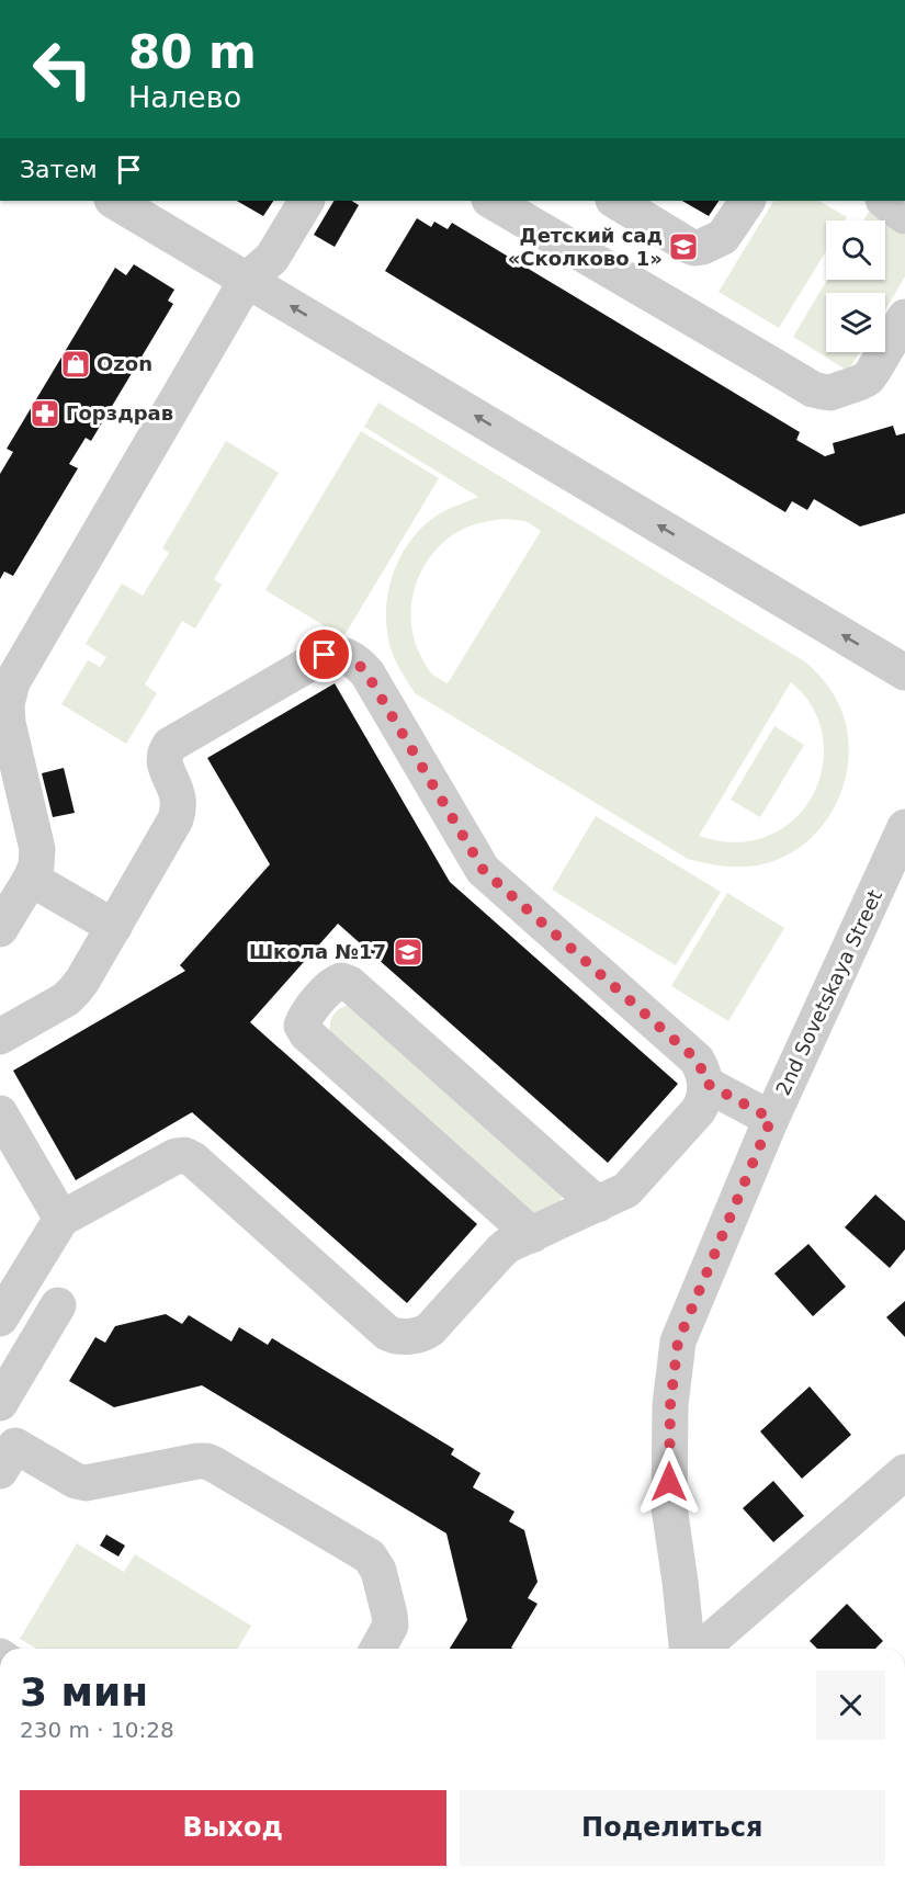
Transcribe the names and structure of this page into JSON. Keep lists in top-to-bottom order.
{
  "streets": {
    "street": ["2nd Sovetskaya Street"]
  },
  "places": {
    "school or university": ["Детский сад «Сколково 1»", "Школа №17"],
    "shop": ["Ozon"],
    "pharmacy": ["Горздрав"]
  },
  "page": {
    "turn": ["80 m", "Налево"],
    "then": "Затем",
    "heading": ["3 мин", "230 m · 10:28"],
    "buttons": ["Выход", "Поделиться"]
  }
}
